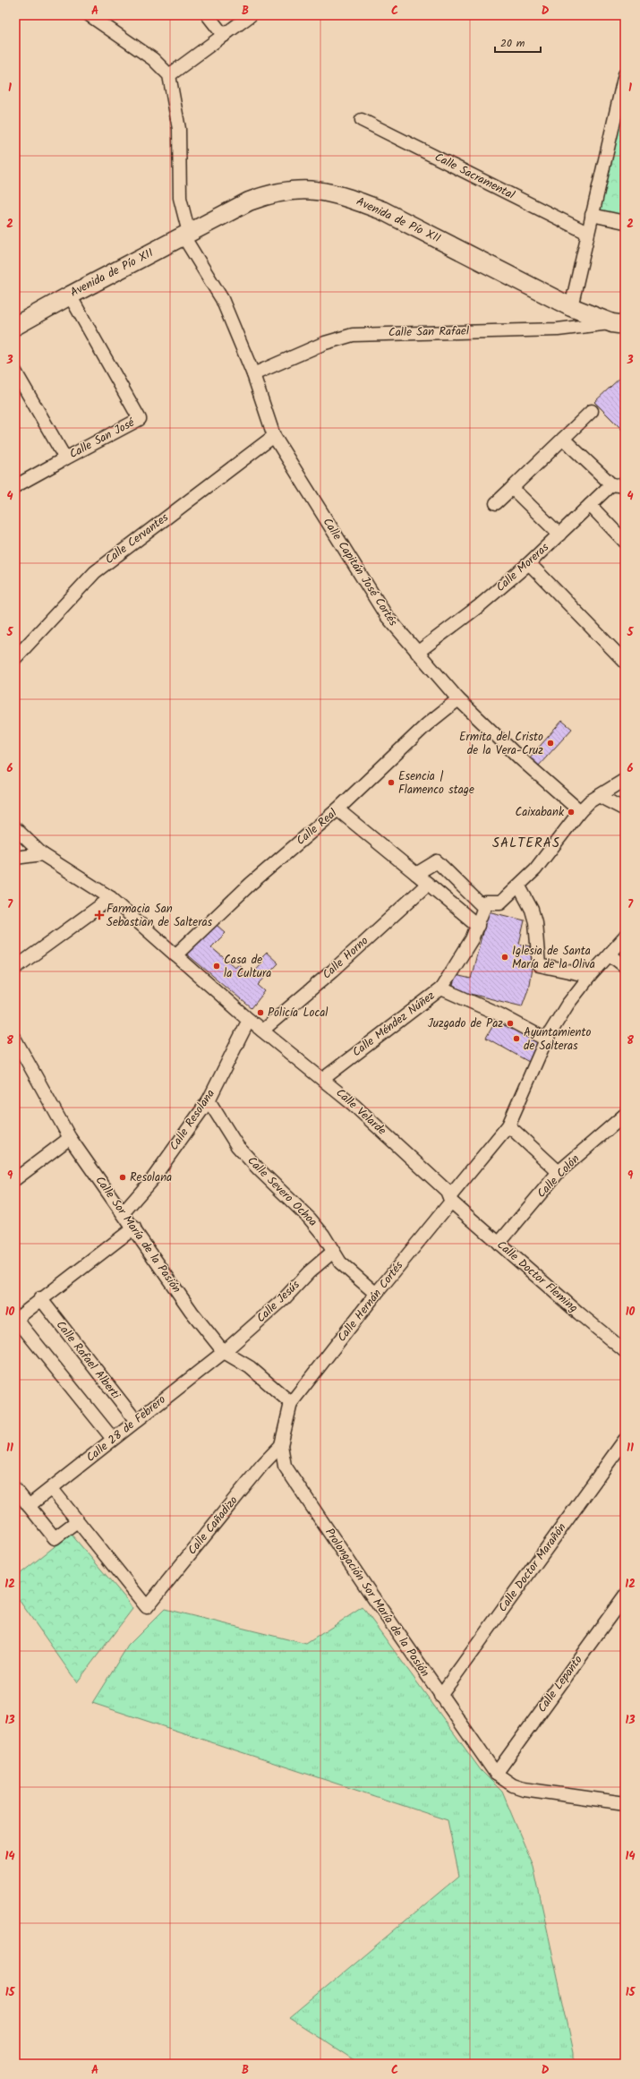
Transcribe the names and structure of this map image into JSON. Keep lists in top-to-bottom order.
{
  "streets": {
    "main road": ["Avenida de Pío XII"],
    "street": [
      "Calle Sacramental",
      "Calle San Rafael",
      "Calle San José",
      "Calle Cervantes",
      "Calle Moreras",
      "Calle Capitán José Cortés",
      "Calle Real",
      "Calle Horno",
      "Calle Méndez Núñez",
      "Calle Velarde",
      "Calle Resolana",
      "Calle Colón",
      "Calle Severo Ochoa",
      "Calle Sor María de la Pasión",
      "Calle Doctor Fleming",
      "Calle Jesús",
      "Calle Hernán Cortés",
      "Calle Rafael Alberti",
      "Calle 28 de Febrero",
      "Calle Cañadizo",
      "Calle Doctor Marañón",
      "Prolongación Sor María de la Pasión",
      "Calle Lepanto"
    ]
  },
  "crossings": [
    ["Avenida de Pío XII", "Calle San Rafael"],
    ["Avenida de Pío XII", "Calle San José"],
    ["Avenida de Pío XII", "Calle Capitán José Cortés"],
    ["Calle San Rafael", "Calle Capitán José Cortés"],
    ["Calle Cervantes", "Calle Capitán José Cortés"],
    ["Calle Moreras", "Calle Capitán José Cortés"],
    ["Calle Capitán José Cortés", "Calle Real"],
    ["Calle Real", "Calle Velarde"],
    ["Calle Horno", "Calle Velarde"],
    ["Calle Méndez Núñez", "Calle Velarde"],
    ["Calle Velarde", "Calle Resolana"],
    ["Calle Velarde", "Calle Doctor Fleming"],
    ["Calle Velarde", "Calle Hernán Cortés"],
    ["Calle Resolana", "Calle Severo Ochoa"],
    ["Calle Resolana", "Calle Sor María de la Pasión"],
    ["Calle Colón", "Calle Doctor Fleming"],
    ["Calle Severo Ochoa", "Calle Jesús"],
    ["Calle Severo Ochoa", "Calle Hernán Cortés"],
    ["Calle Sor María de la Pasión", "Calle Jesús"],
    ["Calle Sor María de la Pasión", "Calle Hernán Cortés"],
    ["Calle Sor María de la Pasión", "Calle 28 de Febrero"],
    ["Calle Sor María de la Pasión", "Prolongación Sor María de la Pasión"],
    ["Calle Doctor Fleming", "Calle Hernán Cortés"],
    ["Calle Jesús", "Calle 28 de Febrero"],
    ["Calle Hernán Cortés", "Prolongación Sor María de la Pasión"],
    ["Calle Rafael Alberti", "Calle 28 de Febrero"],
    ["Calle Cañadizo", "Prolongación Sor María de la Pasión"],
    ["Calle Doctor Marañón", "Prolongación Sor María de la Pasión"],
    ["Prolongación Sor María de la Pasión", "Calle Lepanto"]
  ],
  "districts": ["SALTERAS"],
  "places": {
    "other": [
      "Ermita del Cristo de la Vera-Cruz",
      "Esencia | Flamenco stage",
      "Caixabank",
      "Iglesia de Santa María de la Oliva",
      "Casa de la Cultura",
      "Policía Local",
      "Juzgado de Paz",
      "Ayuntamiento de Salteras",
      "Resolana"
    ],
    "health": ["Farmacia San Sebastian de Salteras"]
  },
  "scale_bar": "20 m",
  "grid": {
    "columns": [
      "A",
      "B",
      "C",
      "D"
    ],
    "rows": [
      "1",
      "2",
      "3",
      "4",
      "5",
      "6",
      "7",
      "8",
      "9",
      "10",
      "11",
      "12",
      "13",
      "14",
      "15"
    ]
  }
}
